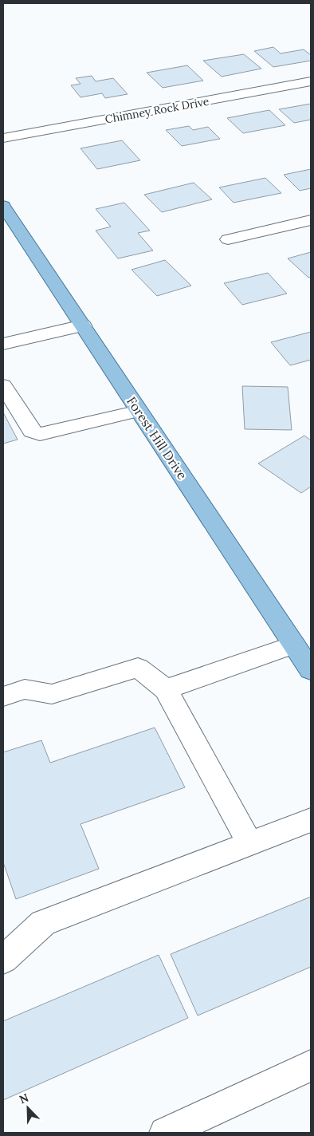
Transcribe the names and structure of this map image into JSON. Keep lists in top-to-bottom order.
{
  "streets": {
    "main road": ["Forest Hill Drive"],
    "street": ["Chimney Rock Drive"]
  },
  "north": "top left"
}
